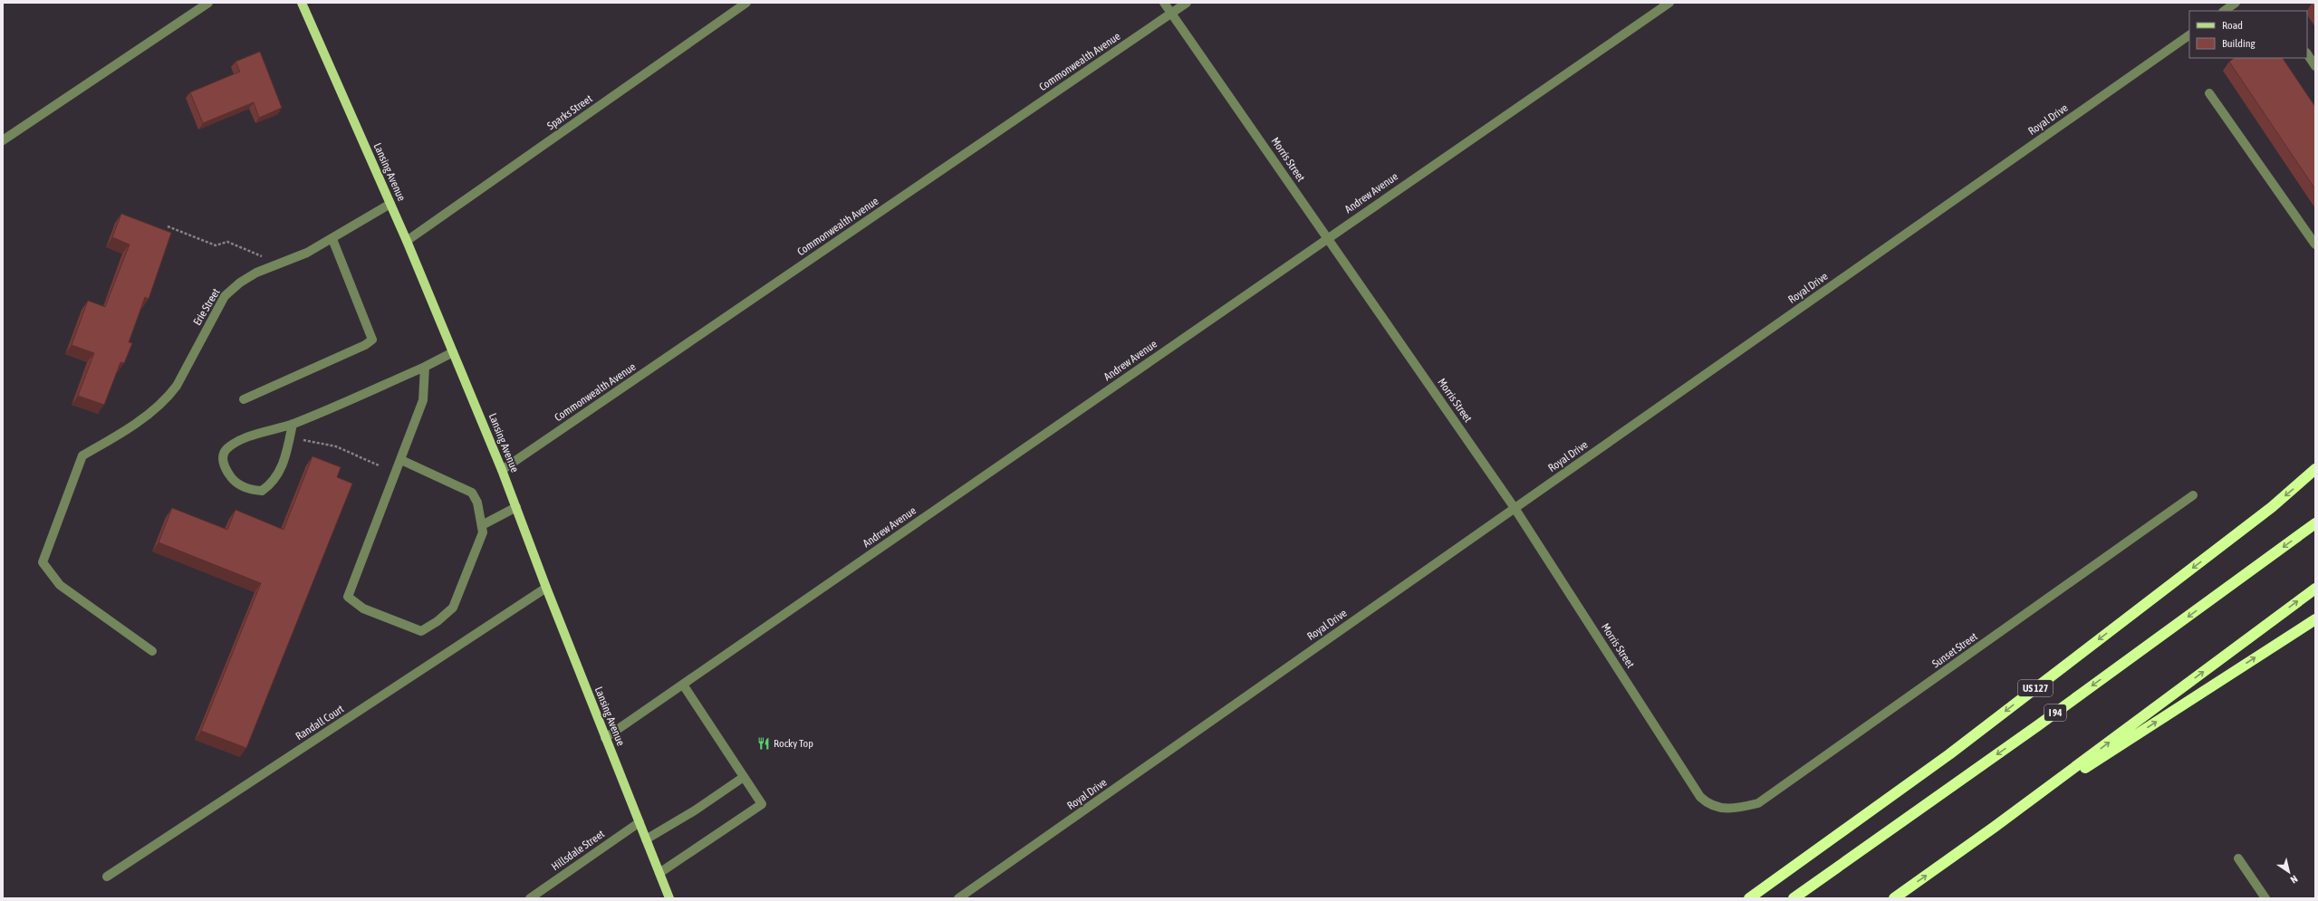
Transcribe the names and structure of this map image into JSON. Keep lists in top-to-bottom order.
{
  "streets": {
    "highway": ["US 127", "I 94"],
    "main road": ["Lansing Avenue"],
    "street": [
      "Commonwealth Avenue",
      "Sparks Street",
      "Royal Drive",
      "Morris Street",
      "Andrew Avenue",
      "Erie Street",
      "Sunset Street",
      "Randall Court",
      "Hillsdale Street"
    ]
  },
  "crossings": [
    ["Commonwealth Avenue", "Morris Street"],
    ["Commonwealth Avenue", "Lansing Avenue"],
    ["Sparks Street", "Lansing Avenue"],
    ["Royal Drive", "Morris Street"],
    ["Morris Street", "Andrew Avenue"],
    ["Morris Street", "Sunset Street"],
    ["Lansing Avenue", "Andrew Avenue"],
    ["Lansing Avenue", "Erie Street"],
    ["Lansing Avenue", "Randall Court"],
    ["Lansing Avenue", "Hillsdale Street"]
  ],
  "places": {
    "restaurant": ["Rocky Top"]
  },
  "legend": ["Road", "Building"],
  "north": "bottom right"
}
